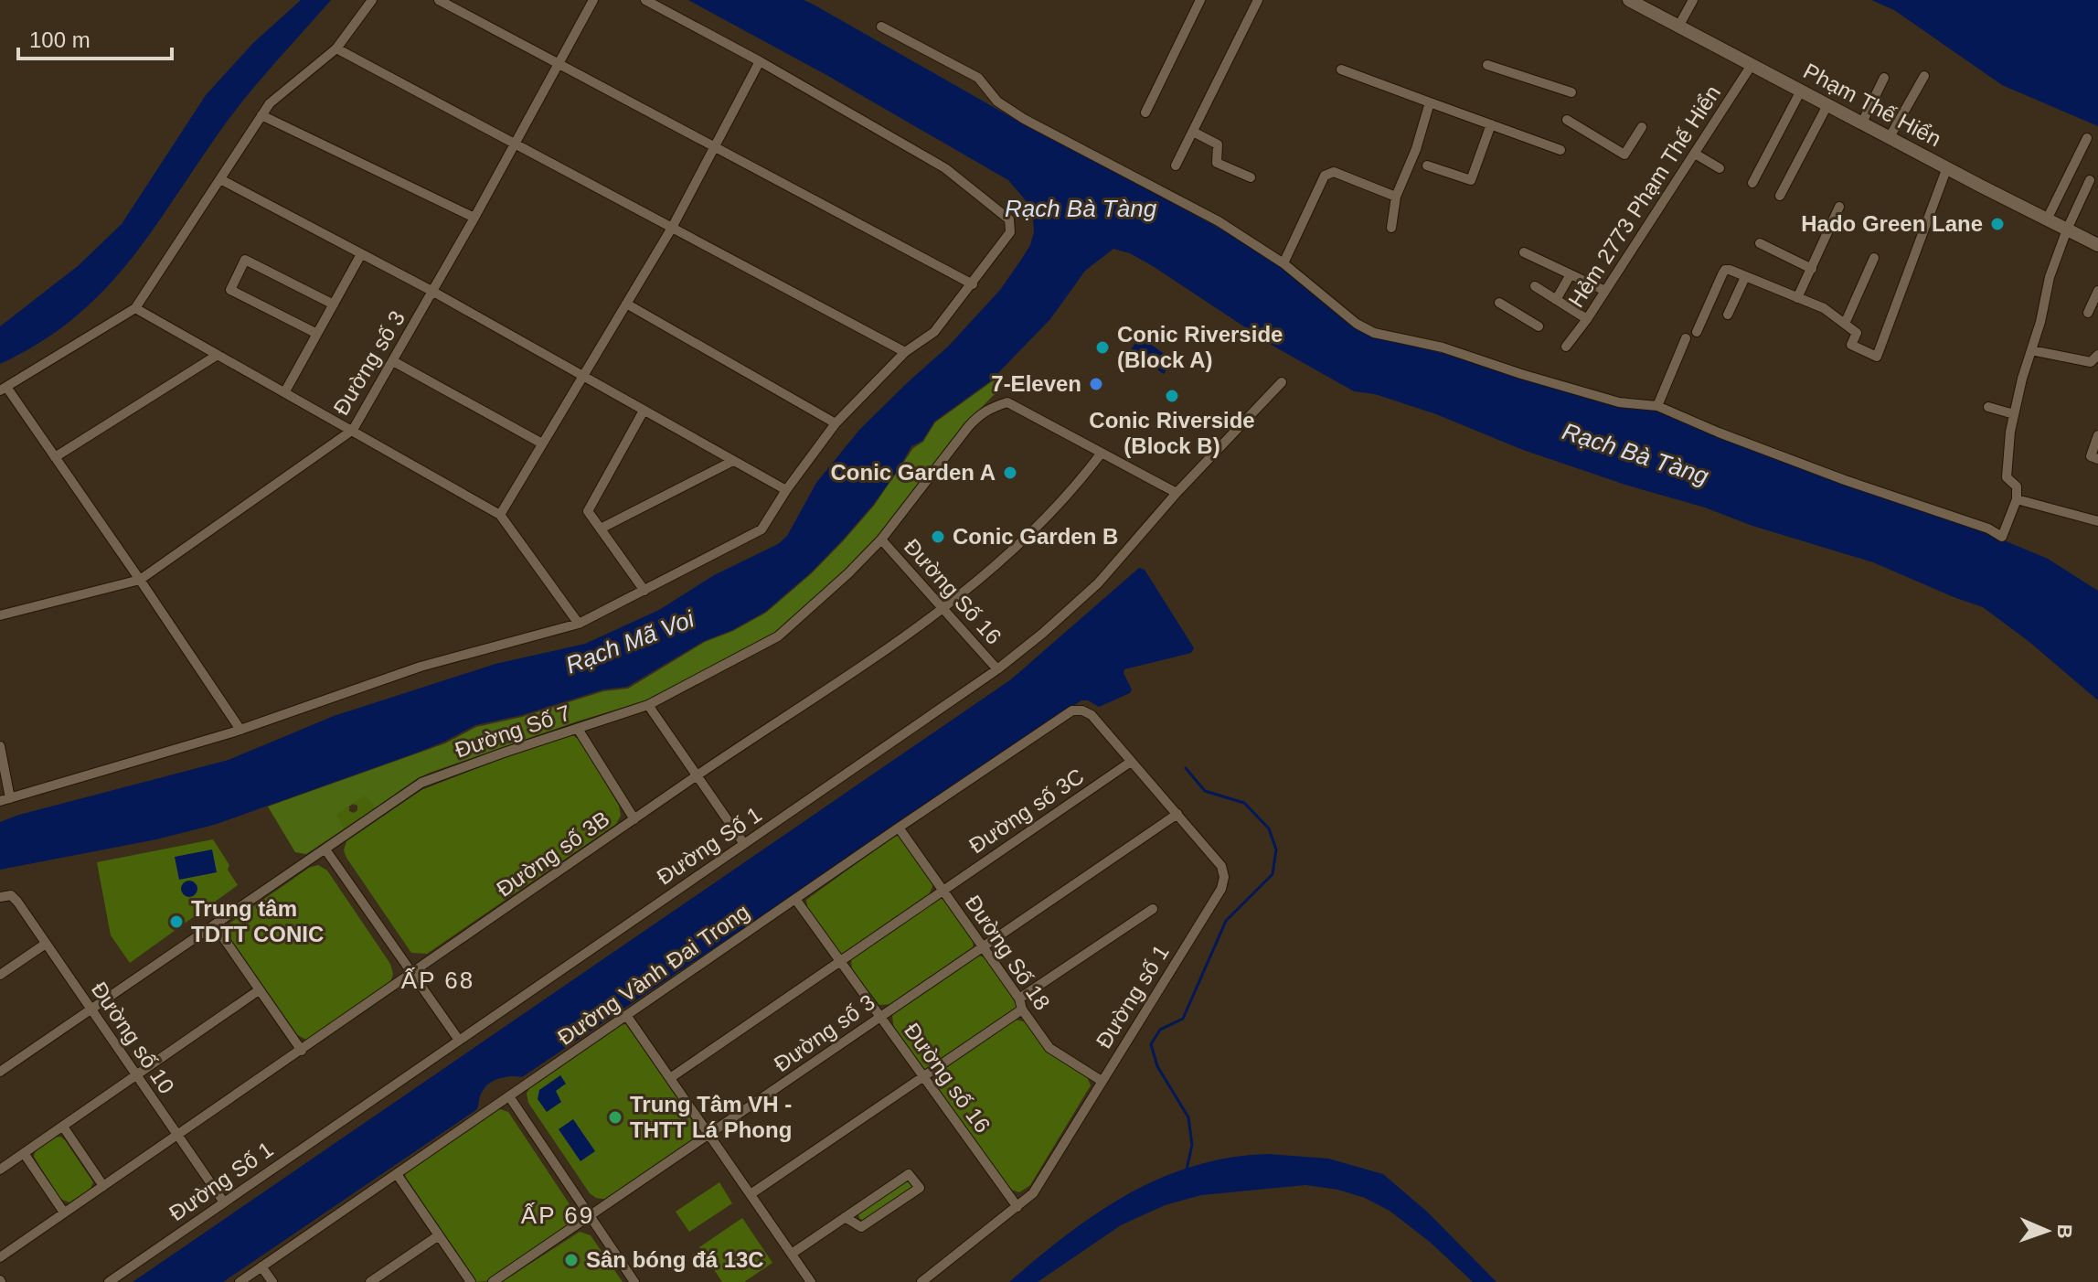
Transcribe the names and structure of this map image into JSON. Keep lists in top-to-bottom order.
{
  "streets": {
    "main road": ["Phạm Thế Hiển"],
    "street": [
      "Hẻm 2773 Phạm Thế Hiển",
      "Đường số 3",
      "Đường Số 16",
      "Đường Số 7",
      "Đường số 3C",
      "Đường Số 1",
      "Đường số 3B",
      "Đường Số 18",
      "Đường Vành Đai Trong",
      "Đường số 1",
      "Đường số 10",
      "Đường số 16"
    ]
  },
  "crossings": [
    ["Phạm Thế Hiển", "Hẻm 2773 Phạm Thế Hiển"],
    ["Đường số 3", "Đường Số 18"],
    ["Đường số 3", "Đường số 1"],
    ["Đường số 3", "Đường số 16"],
    ["Đường Số 16", "Đường Số 7"],
    ["Đường Số 16", "Đường Số 1"],
    ["Đường Số 16", "Đường số 3B"],
    ["Đường Số 7", "Đường số 3B"],
    ["Đường Số 7", "Đường số 10"],
    ["Đường số 3C", "Đường Số 18"],
    ["Đường số 3C", "Đường số 1"],
    ["Đường Số 1", "Đường số 10"],
    ["Đường số 3B", "Đường số 10"],
    ["Đường Số 18", "Đường Vành Đai Trong"],
    ["Đường Số 18", "Đường số 1"],
    ["Đường Vành Đai Trong", "Đường số 1"],
    ["Đường Vành Đai Trong", "Đường số 16"],
    ["Đường số 1", "Đường số 16"]
  ],
  "districts": ["ẤP 68", "ẤP 69"],
  "water": ["Rạch Bà Tàng", "Rạch Mã Voi"],
  "places": [
    "Hado Green Lane",
    "Conic Riverside (Block A)",
    "7-Eleven",
    "Conic Riverside (Block B)",
    "Conic Garden A",
    "Conic Garden B",
    "Trung tâm TDTT CONIC",
    "Trung Tâm VH - THTT Lá Phong",
    "Sân bóng đá 13C"
  ],
  "scale_bar": "100 m",
  "north": "right"
}
